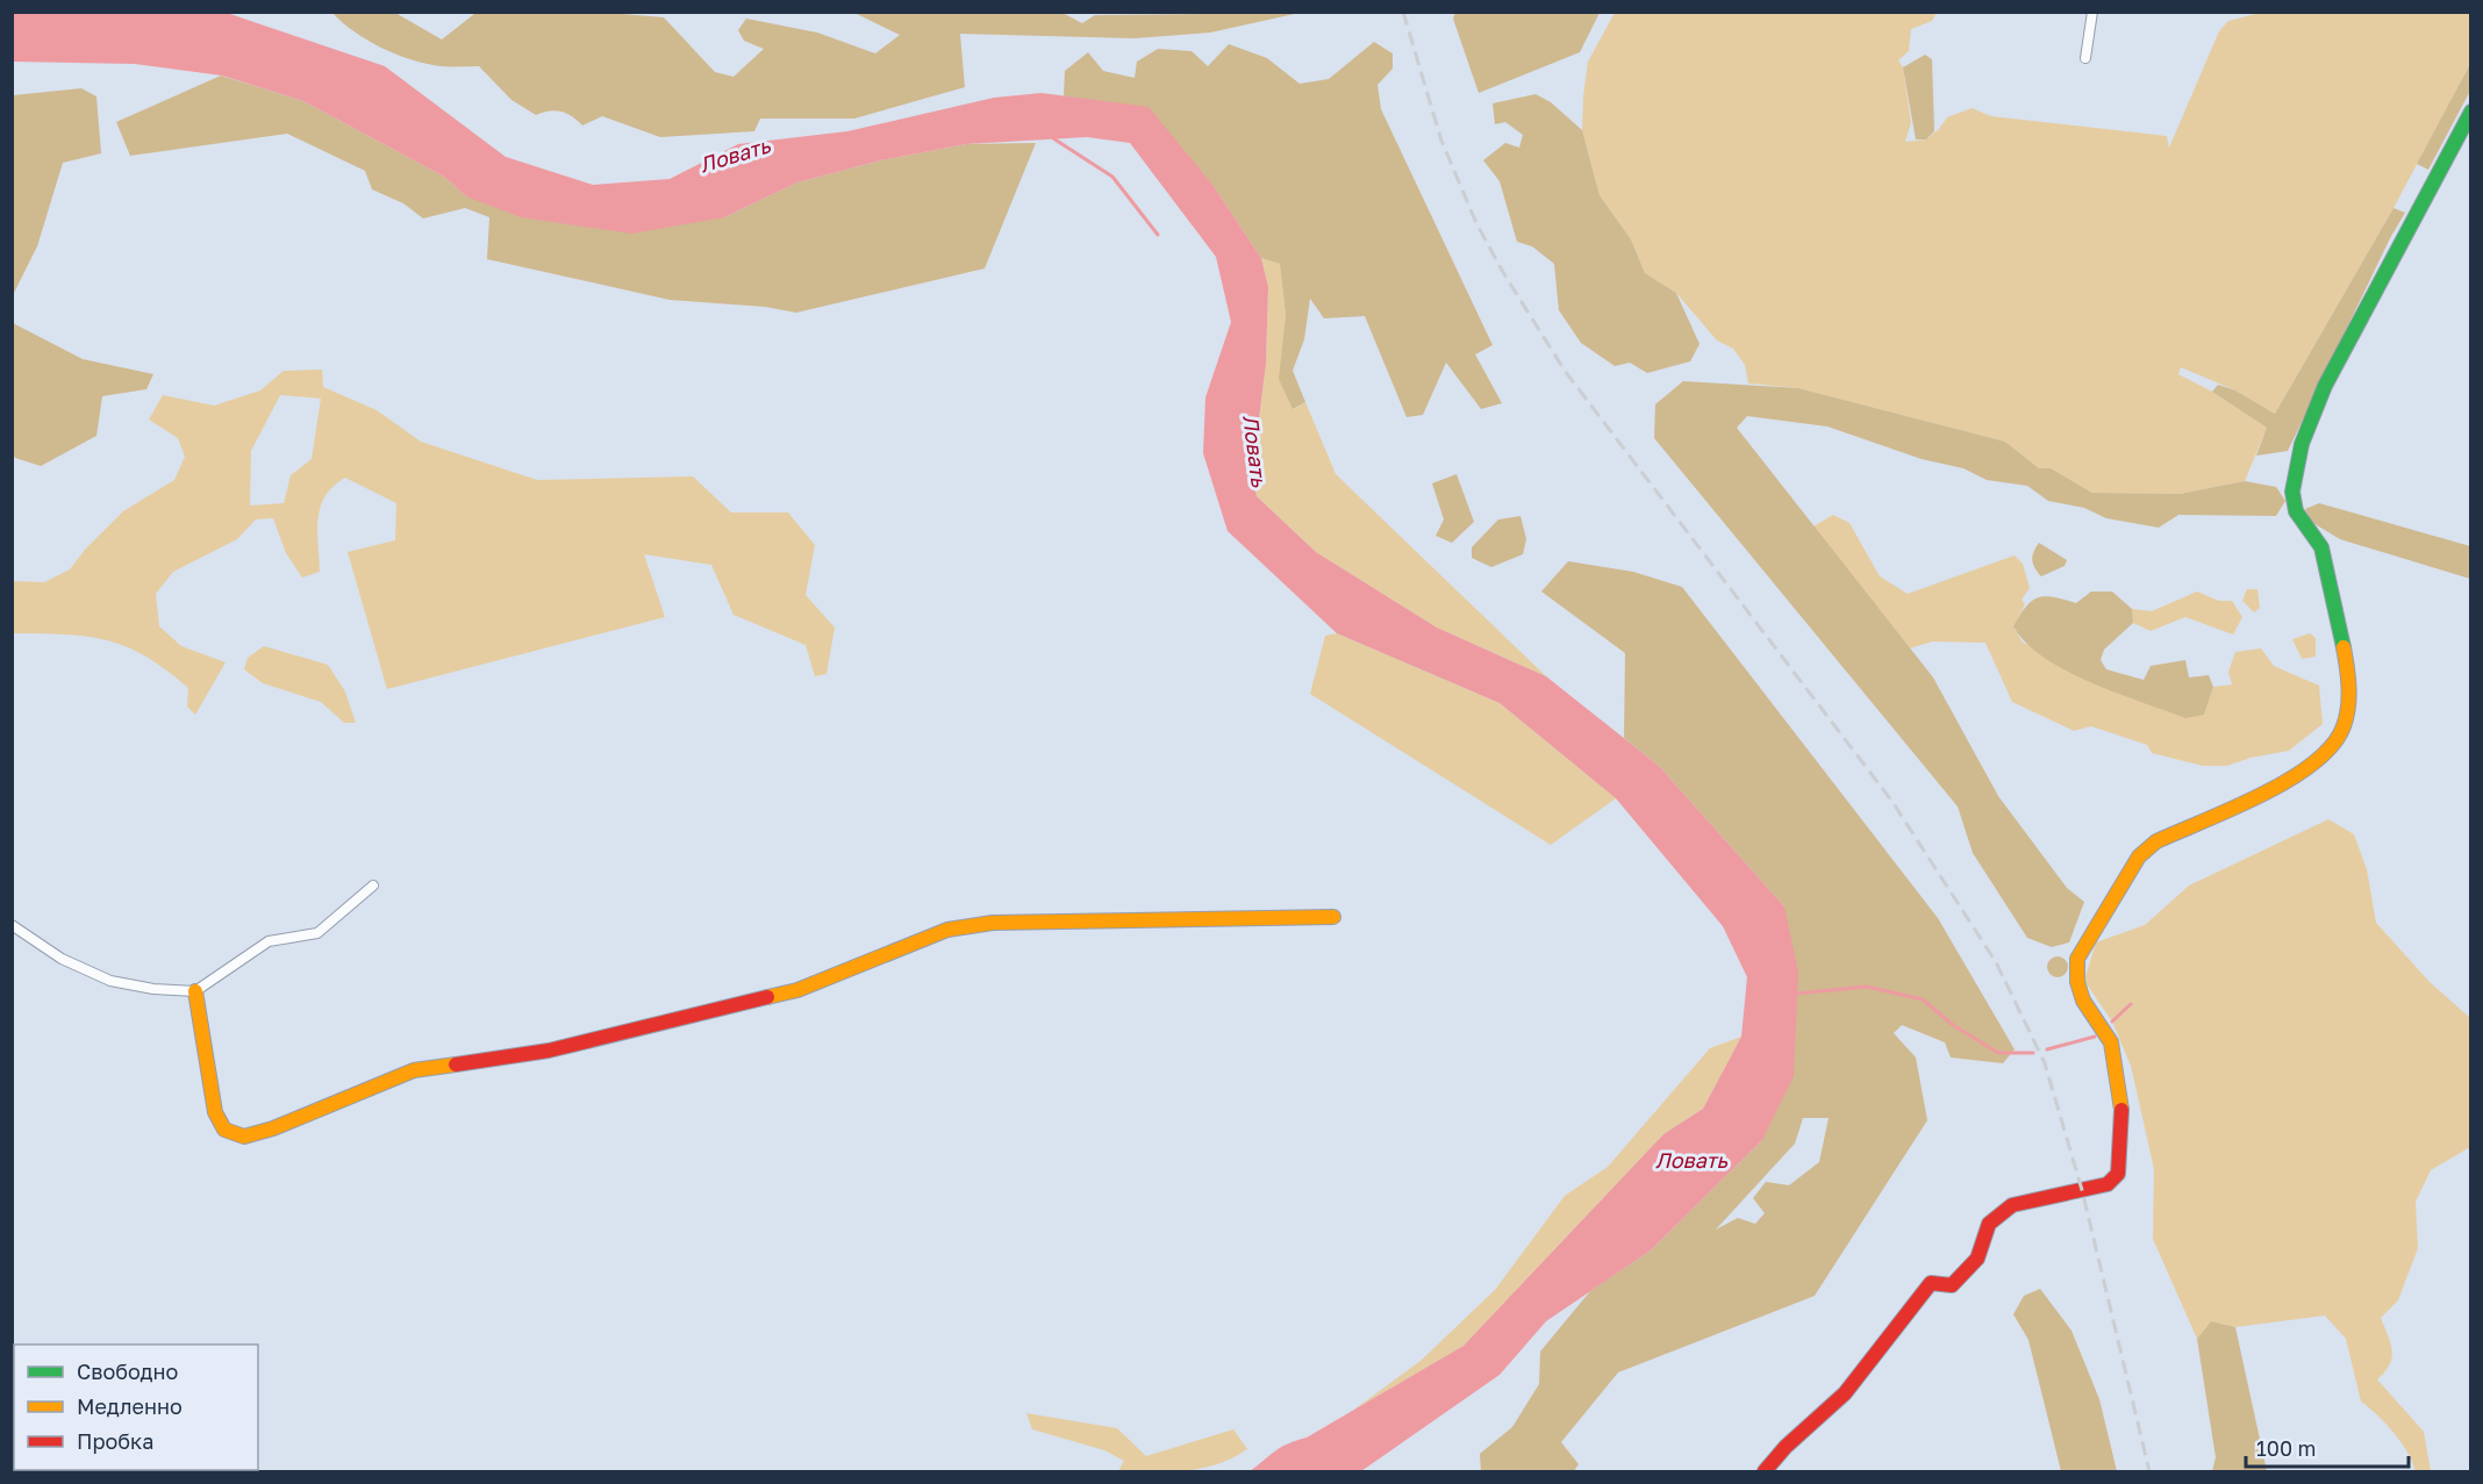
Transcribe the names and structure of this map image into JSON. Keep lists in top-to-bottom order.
{
  "water": ["Ловать"],
  "legend": ["Свободно", "Медленно", "Пробка"],
  "scale_bar": "100 m"
}
